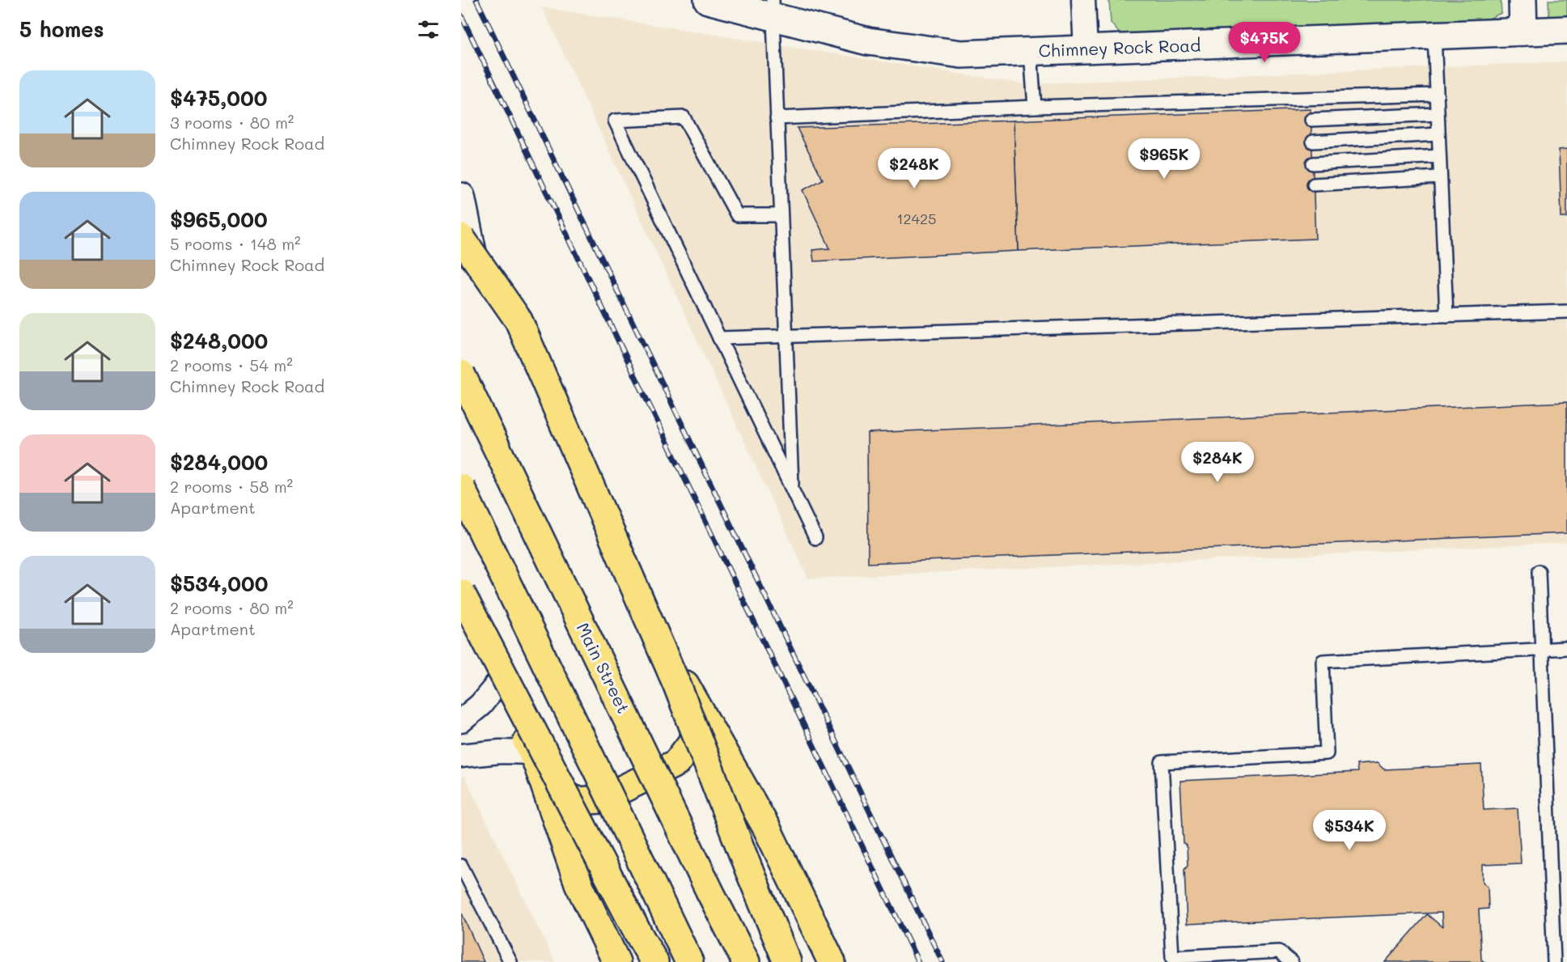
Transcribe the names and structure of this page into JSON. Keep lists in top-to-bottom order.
{
  "streets": {
    "highway": ["Main Street"],
    "main road": ["Chimney Rock Road"]
  },
  "house_numbers": ["12425"],
  "page": {
    "heading": "5 homes",
    "price": [
      "$475K",
      "$965K",
      "$248K",
      "$284K",
      "$534K"
    ],
    "list": [
      {
        "name": "$475,000",
        "note": "3 rooms · 80 m² · Chimney Rock Road"
      },
      {
        "name": "$965,000",
        "note": "5 rooms · 148 m² · Chimney Rock Road"
      },
      {
        "name": "$248,000",
        "note": "2 rooms · 54 m² · Chimney Rock Road"
      },
      {
        "name": "$284,000",
        "note": "2 rooms · 58 m² · Apartment"
      },
      {
        "name": "$534,000",
        "note": "2 rooms · 80 m² · Apartment"
      }
    ]
  }
}
